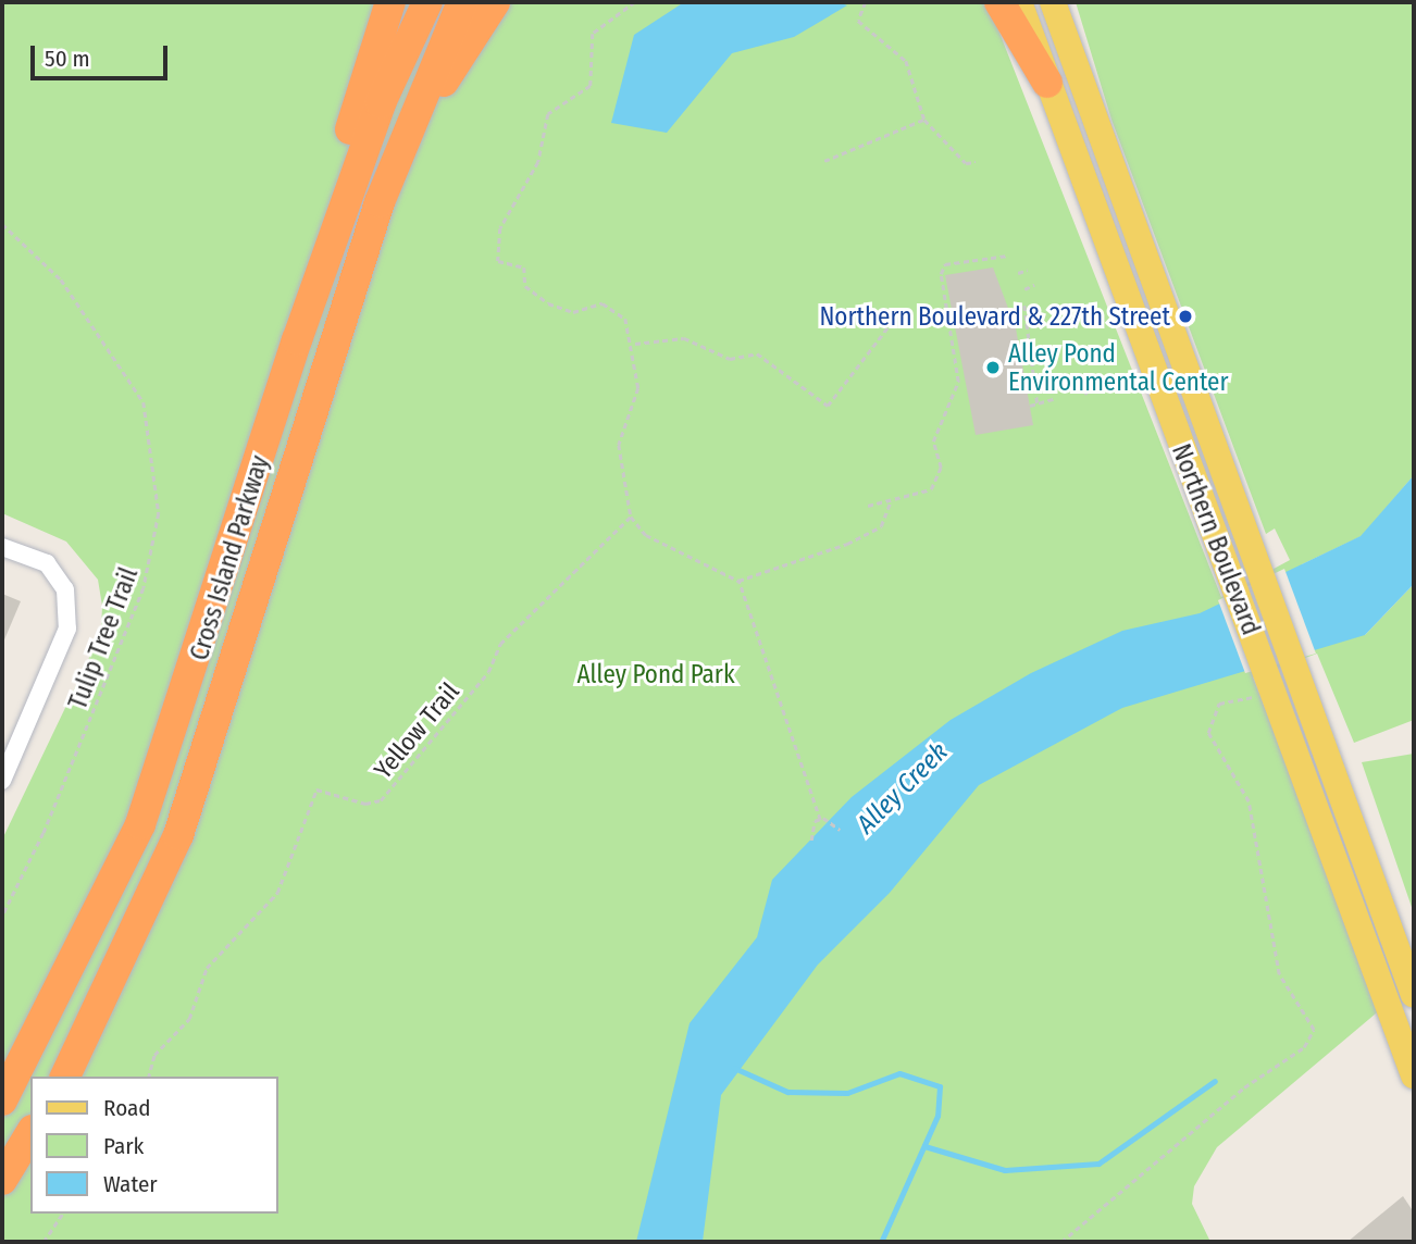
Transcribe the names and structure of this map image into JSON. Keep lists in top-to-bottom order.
{
  "streets": {
    "highway": ["Cross Island Parkway"],
    "main road": ["Northern Boulevard"],
    "path": ["Tulip Tree Trail", "Yellow Trail"]
  },
  "water": ["Alley Creek"],
  "parks": ["Alley Pond Park"],
  "places": ["Northern Boulevard & 227th Street", "Alley Pond Environmental Center"],
  "legend": ["Road", "Park", "Water"],
  "scale_bar": "50 m"
}
